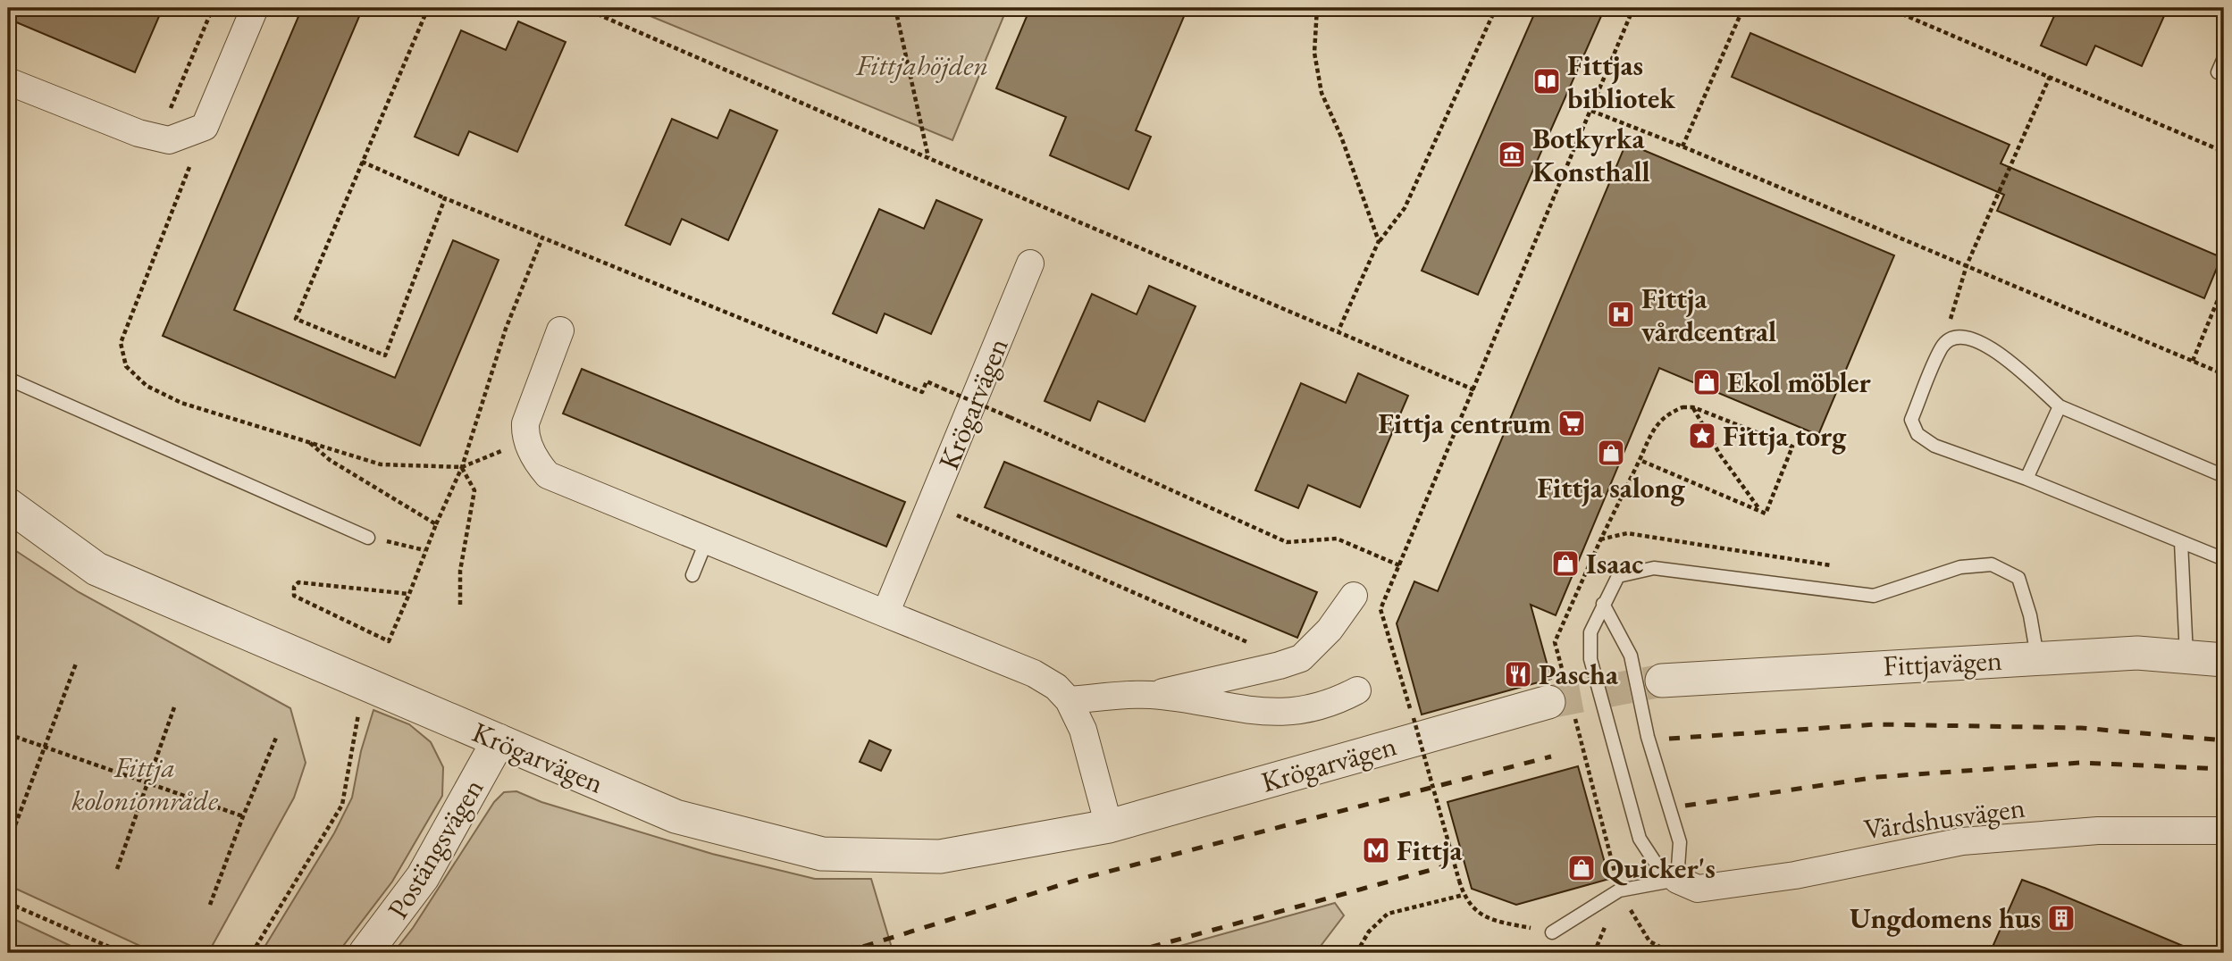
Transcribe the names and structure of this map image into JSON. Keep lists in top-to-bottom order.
{
  "streets": {
    "street": [
      "Krögarvägen",
      "Fittjavägen",
      "Värdshusvägen",
      "Postängsvägen"
    ]
  },
  "crossings": [
    ["Krögarvägen", "Postängsvägen"],
    ["Fittjavägen", "Värdshusvägen"]
  ],
  "parks": ["Fittjahöjden", "Fittja koloniområde"],
  "places": {
    "library": ["Fittjas bibliotek"],
    "museum": ["Botkyrka Konsthall"],
    "hospital": ["Fittja vårdcentral"],
    "shop": [
      "Ekol möbler",
      "Fittja salong",
      "Isaac",
      "Quicker's"
    ],
    "supermarket": ["Fittja centrum"],
    "place": ["Fittja torg"],
    "restaurant": ["Pascha"],
    "metro station": ["Fittja"],
    "building": ["Ungdomens hus"]
  }
}
